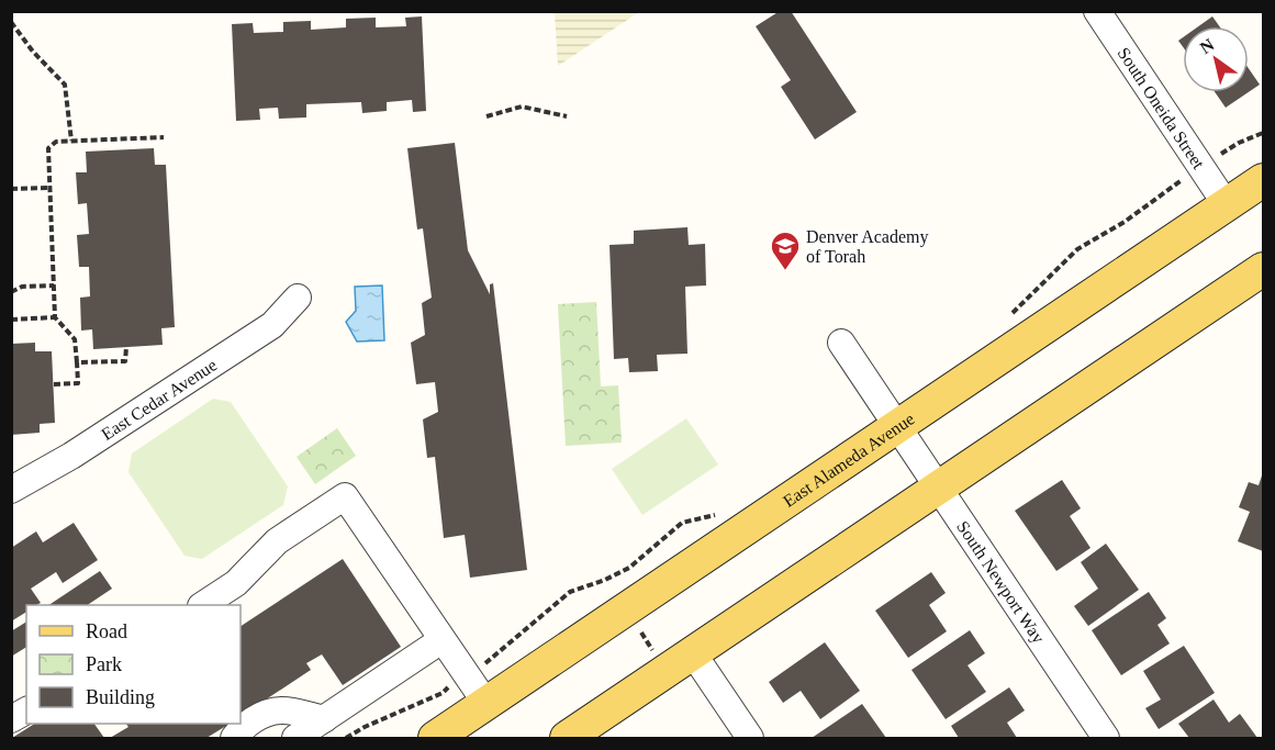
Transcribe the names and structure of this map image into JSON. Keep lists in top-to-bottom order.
{
  "streets": {
    "main road": ["East Alameda Avenue"],
    "street": ["South Oneida Street", "East Cedar Avenue", "South Newport Way"]
  },
  "crossings": [
    ["South Oneida Street", "East Alameda Avenue"],
    ["East Alameda Avenue", "South Newport Way"]
  ],
  "places": {
    "school or university": ["Denver Academy of Torah"]
  },
  "legend": ["Road", "Park", "Building"],
  "north": "top left"
}
